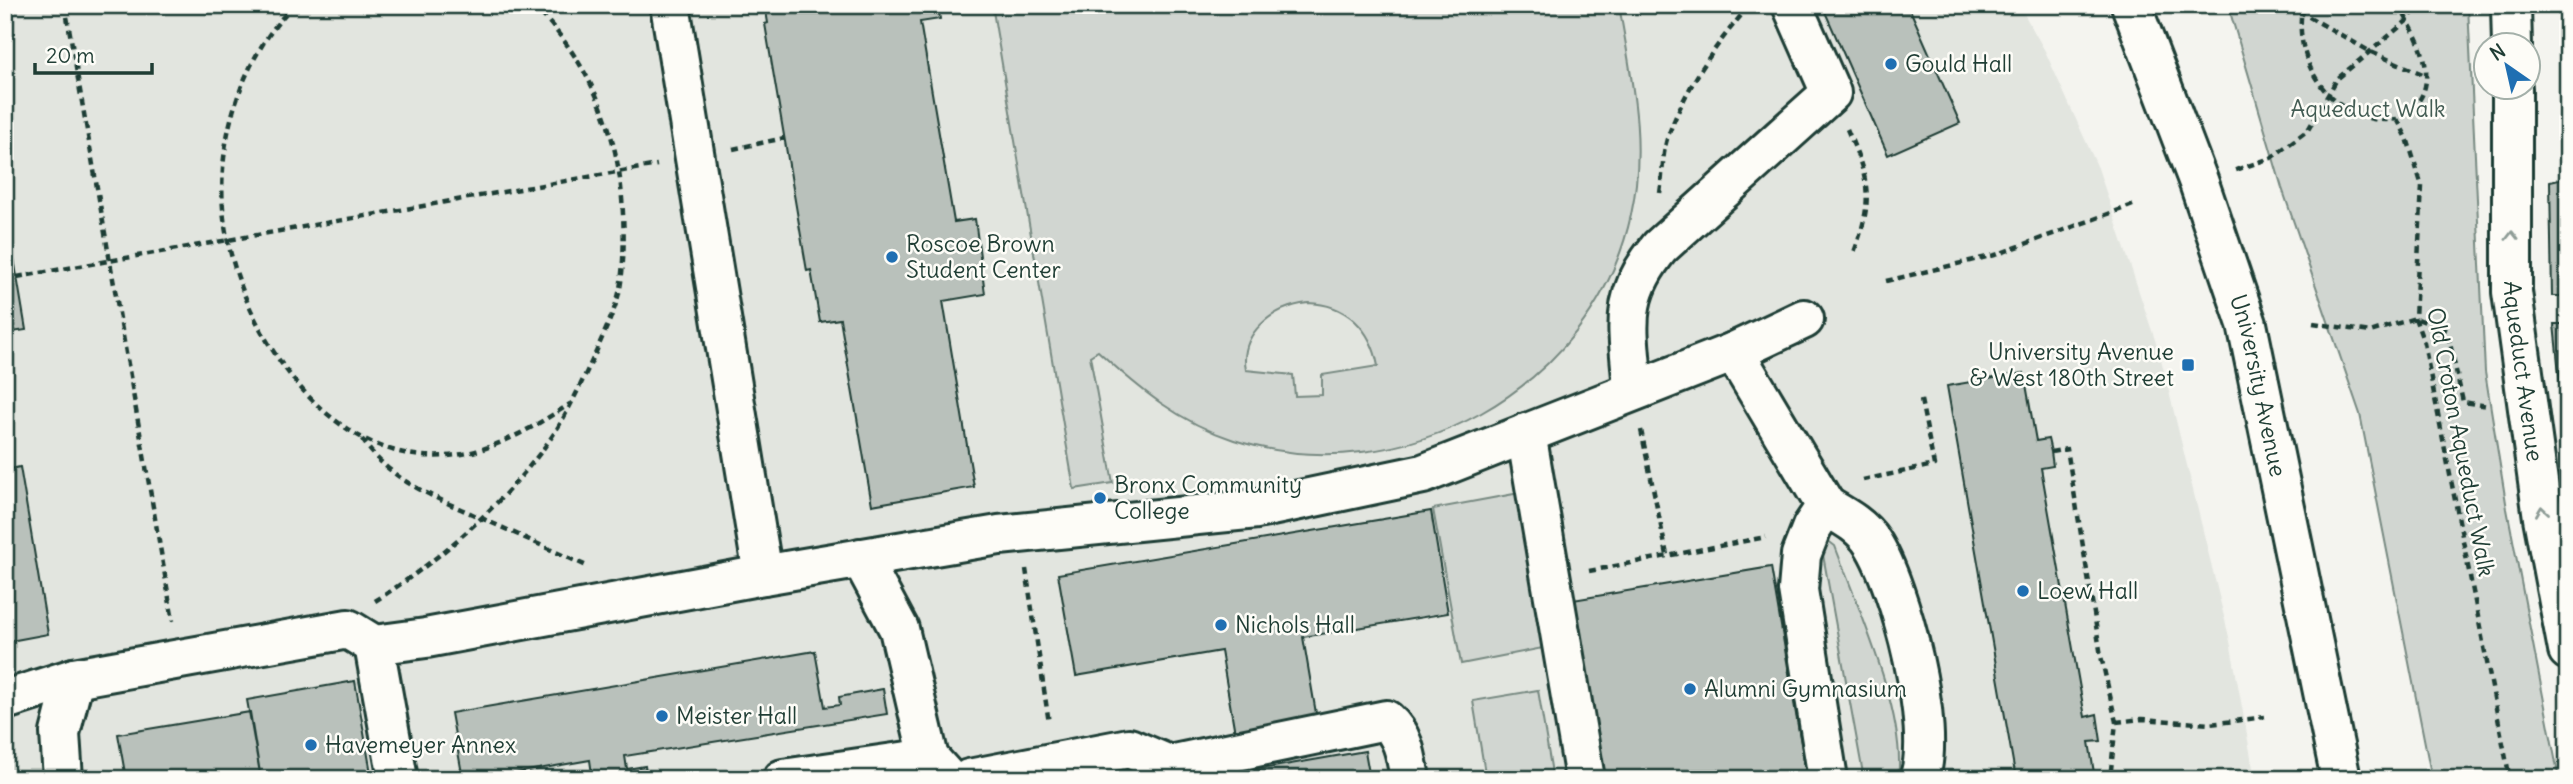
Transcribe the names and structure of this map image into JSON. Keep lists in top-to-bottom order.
{
  "streets": {
    "main road": ["Aqueduct Avenue", "University Avenue"],
    "path": ["Old Croton Aqueduct Walk"]
  },
  "one_way": ["Aqueduct Avenue"],
  "parks": ["Aqueduct Walk"],
  "places": {
    "other": [
      "Gould Hall",
      "Roscoe Brown Student Center",
      "Bronx Community College",
      "Loew Hall",
      "Nichols Hall",
      "Alumni Gymnasium",
      "Meister Hall",
      "Havemeyer Annex"
    ],
    "transit": ["University Avenue & West 180th Street"]
  },
  "scale_bar": "20 m",
  "north": "top left"
}
